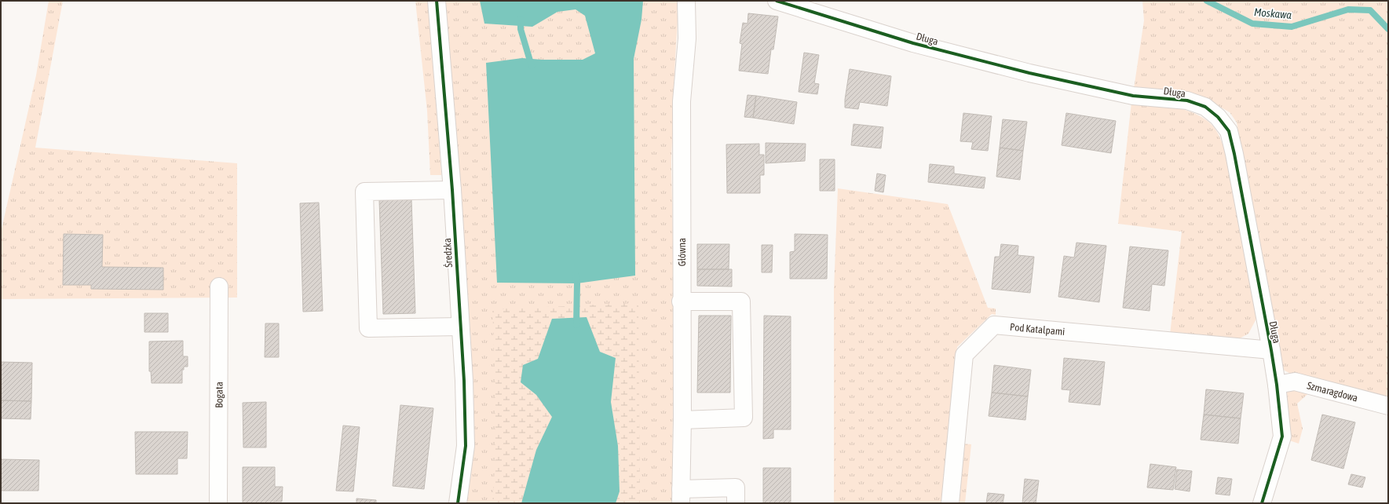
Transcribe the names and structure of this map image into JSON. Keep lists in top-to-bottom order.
{
  "streets": {
    "street": [
      "Długa",
      "Główna",
      "Średzka",
      "Pod Katalpami",
      "Szmaragdowa",
      "Bogata"
    ]
  },
  "crossings": [
    ["Długa", "Pod Katalpami"],
    ["Długa", "Szmaragdowa"]
  ],
  "water": ["Moskawa"]
}
